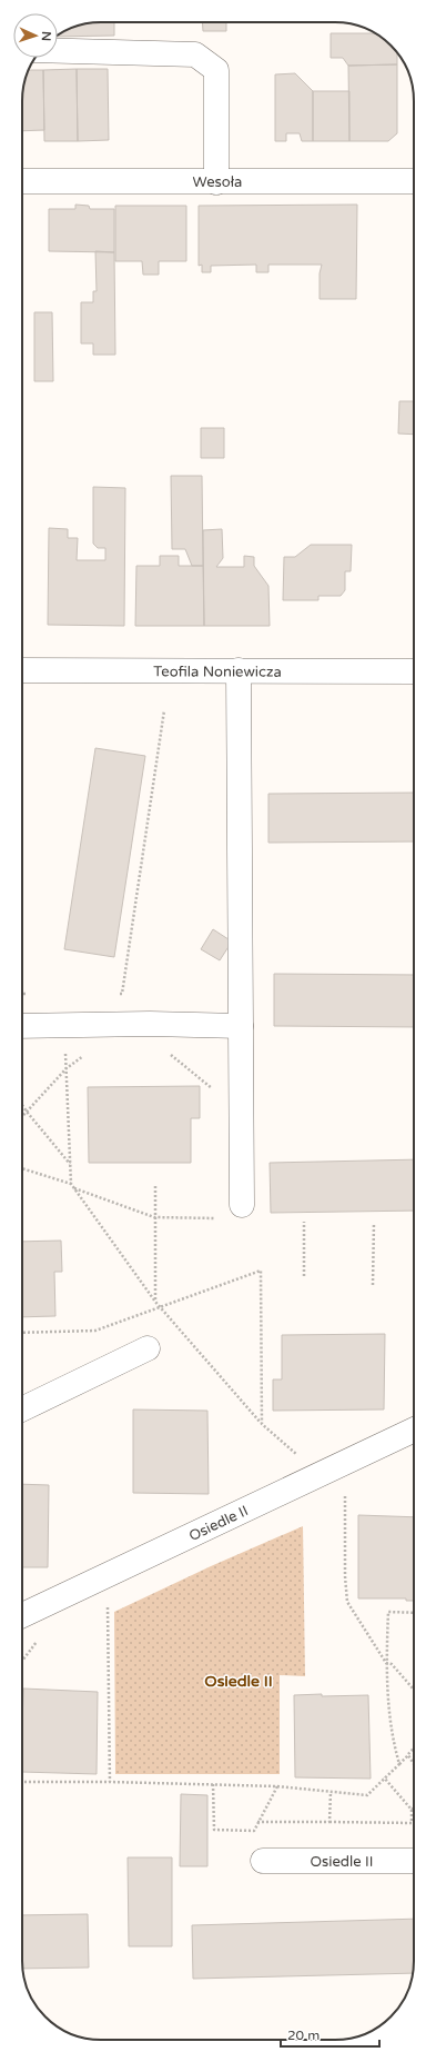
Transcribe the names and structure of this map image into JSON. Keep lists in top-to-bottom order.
{
  "streets": {
    "street": ["Wesoła", "Teofila Noniewicza", "Osiedle II"]
  },
  "districts": ["Osiedle II"],
  "scale_bar": "20 m",
  "north": "right"
}
